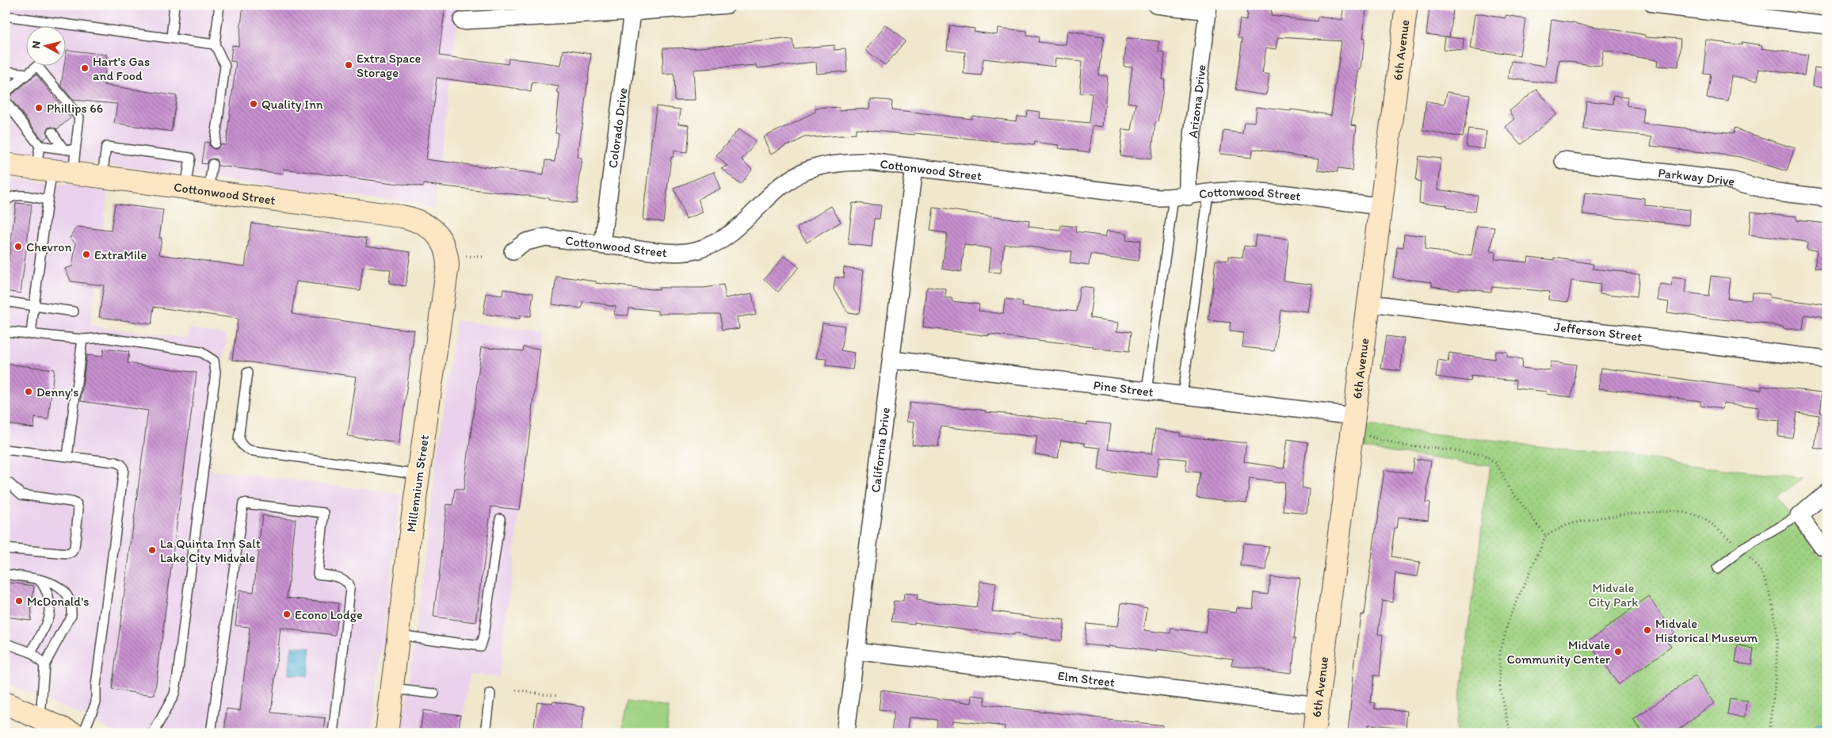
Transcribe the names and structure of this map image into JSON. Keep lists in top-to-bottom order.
{
  "streets": {
    "street": [
      "6th Avenue",
      "Arizona Drive",
      "Colorado Drive",
      "Cottonwood Street",
      "Parkway Drive",
      "Jefferson Street",
      "Pine Street",
      "California Drive",
      "Millennium Street",
      "Elm Street"
    ]
  },
  "crossings": [
    ["6th Avenue", "Cottonwood Street"],
    ["6th Avenue", "Jefferson Street"],
    ["6th Avenue", "Pine Street"],
    ["6th Avenue", "Elm Street"],
    ["Arizona Drive", "Cottonwood Street"],
    ["Colorado Drive", "Cottonwood Street"],
    ["Cottonwood Street", "California Drive"],
    ["Cottonwood Street", "Millennium Street"],
    ["Pine Street", "California Drive"],
    ["California Drive", "Elm Street"]
  ],
  "parks": ["Midvale City Park"],
  "places": [
    "Extra Space Storage",
    "Hart's Gas and Food",
    "Quality Inn",
    "Phillips 66",
    "Chevron",
    "ExtraMile",
    "Denny's",
    "La Quinta Inn Salt Lake City Midvale",
    "McDonald's",
    "Econo Lodge",
    "Midvale Historical Museum",
    "Midvale Community Center"
  ],
  "north": "left"
}
